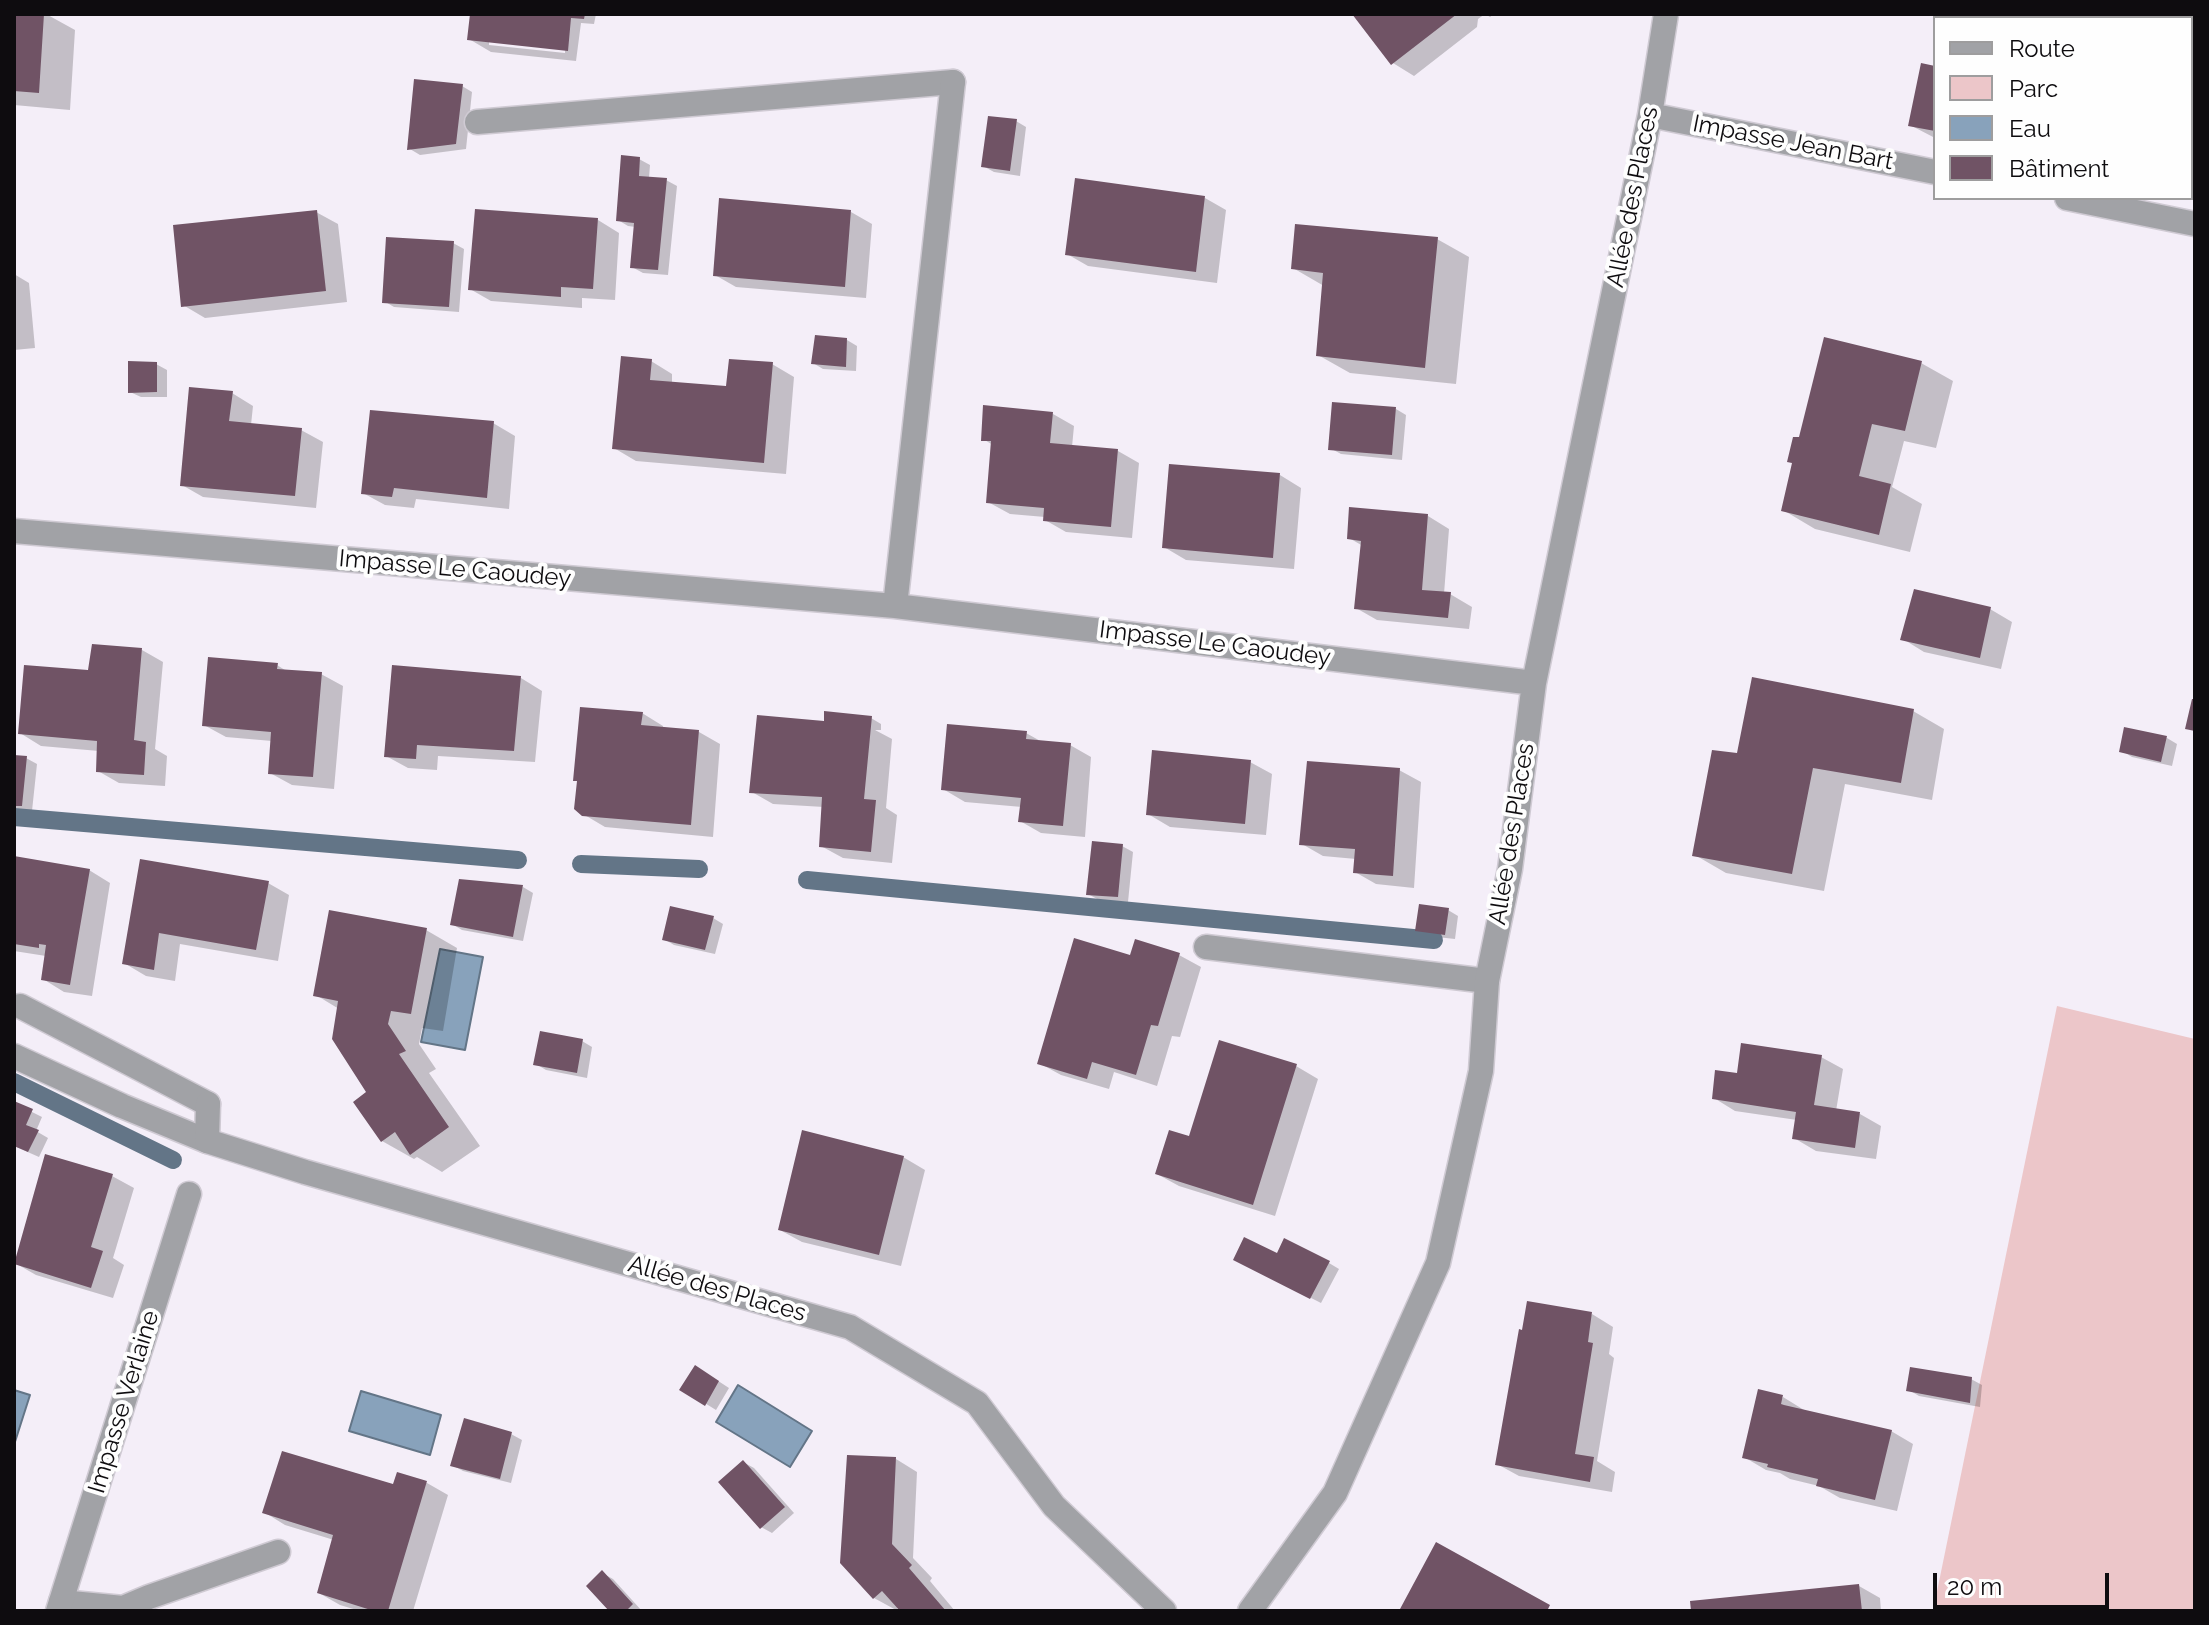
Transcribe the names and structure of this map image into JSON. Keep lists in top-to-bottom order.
{
  "streets": {
    "street": [
      "Impasse Jean Bart",
      "Allée des Places",
      "Impasse Le Caoudey",
      "Impasse Verlaine"
    ]
  },
  "crossings": [
    ["Impasse Jean Bart", "Allée des Places"],
    ["Allée des Places", "Impasse Le Caoudey"]
  ],
  "legend": [
    "Route",
    "Parc",
    "Eau",
    "Bâtiment"
  ],
  "scale_bar": "20 m"
}
